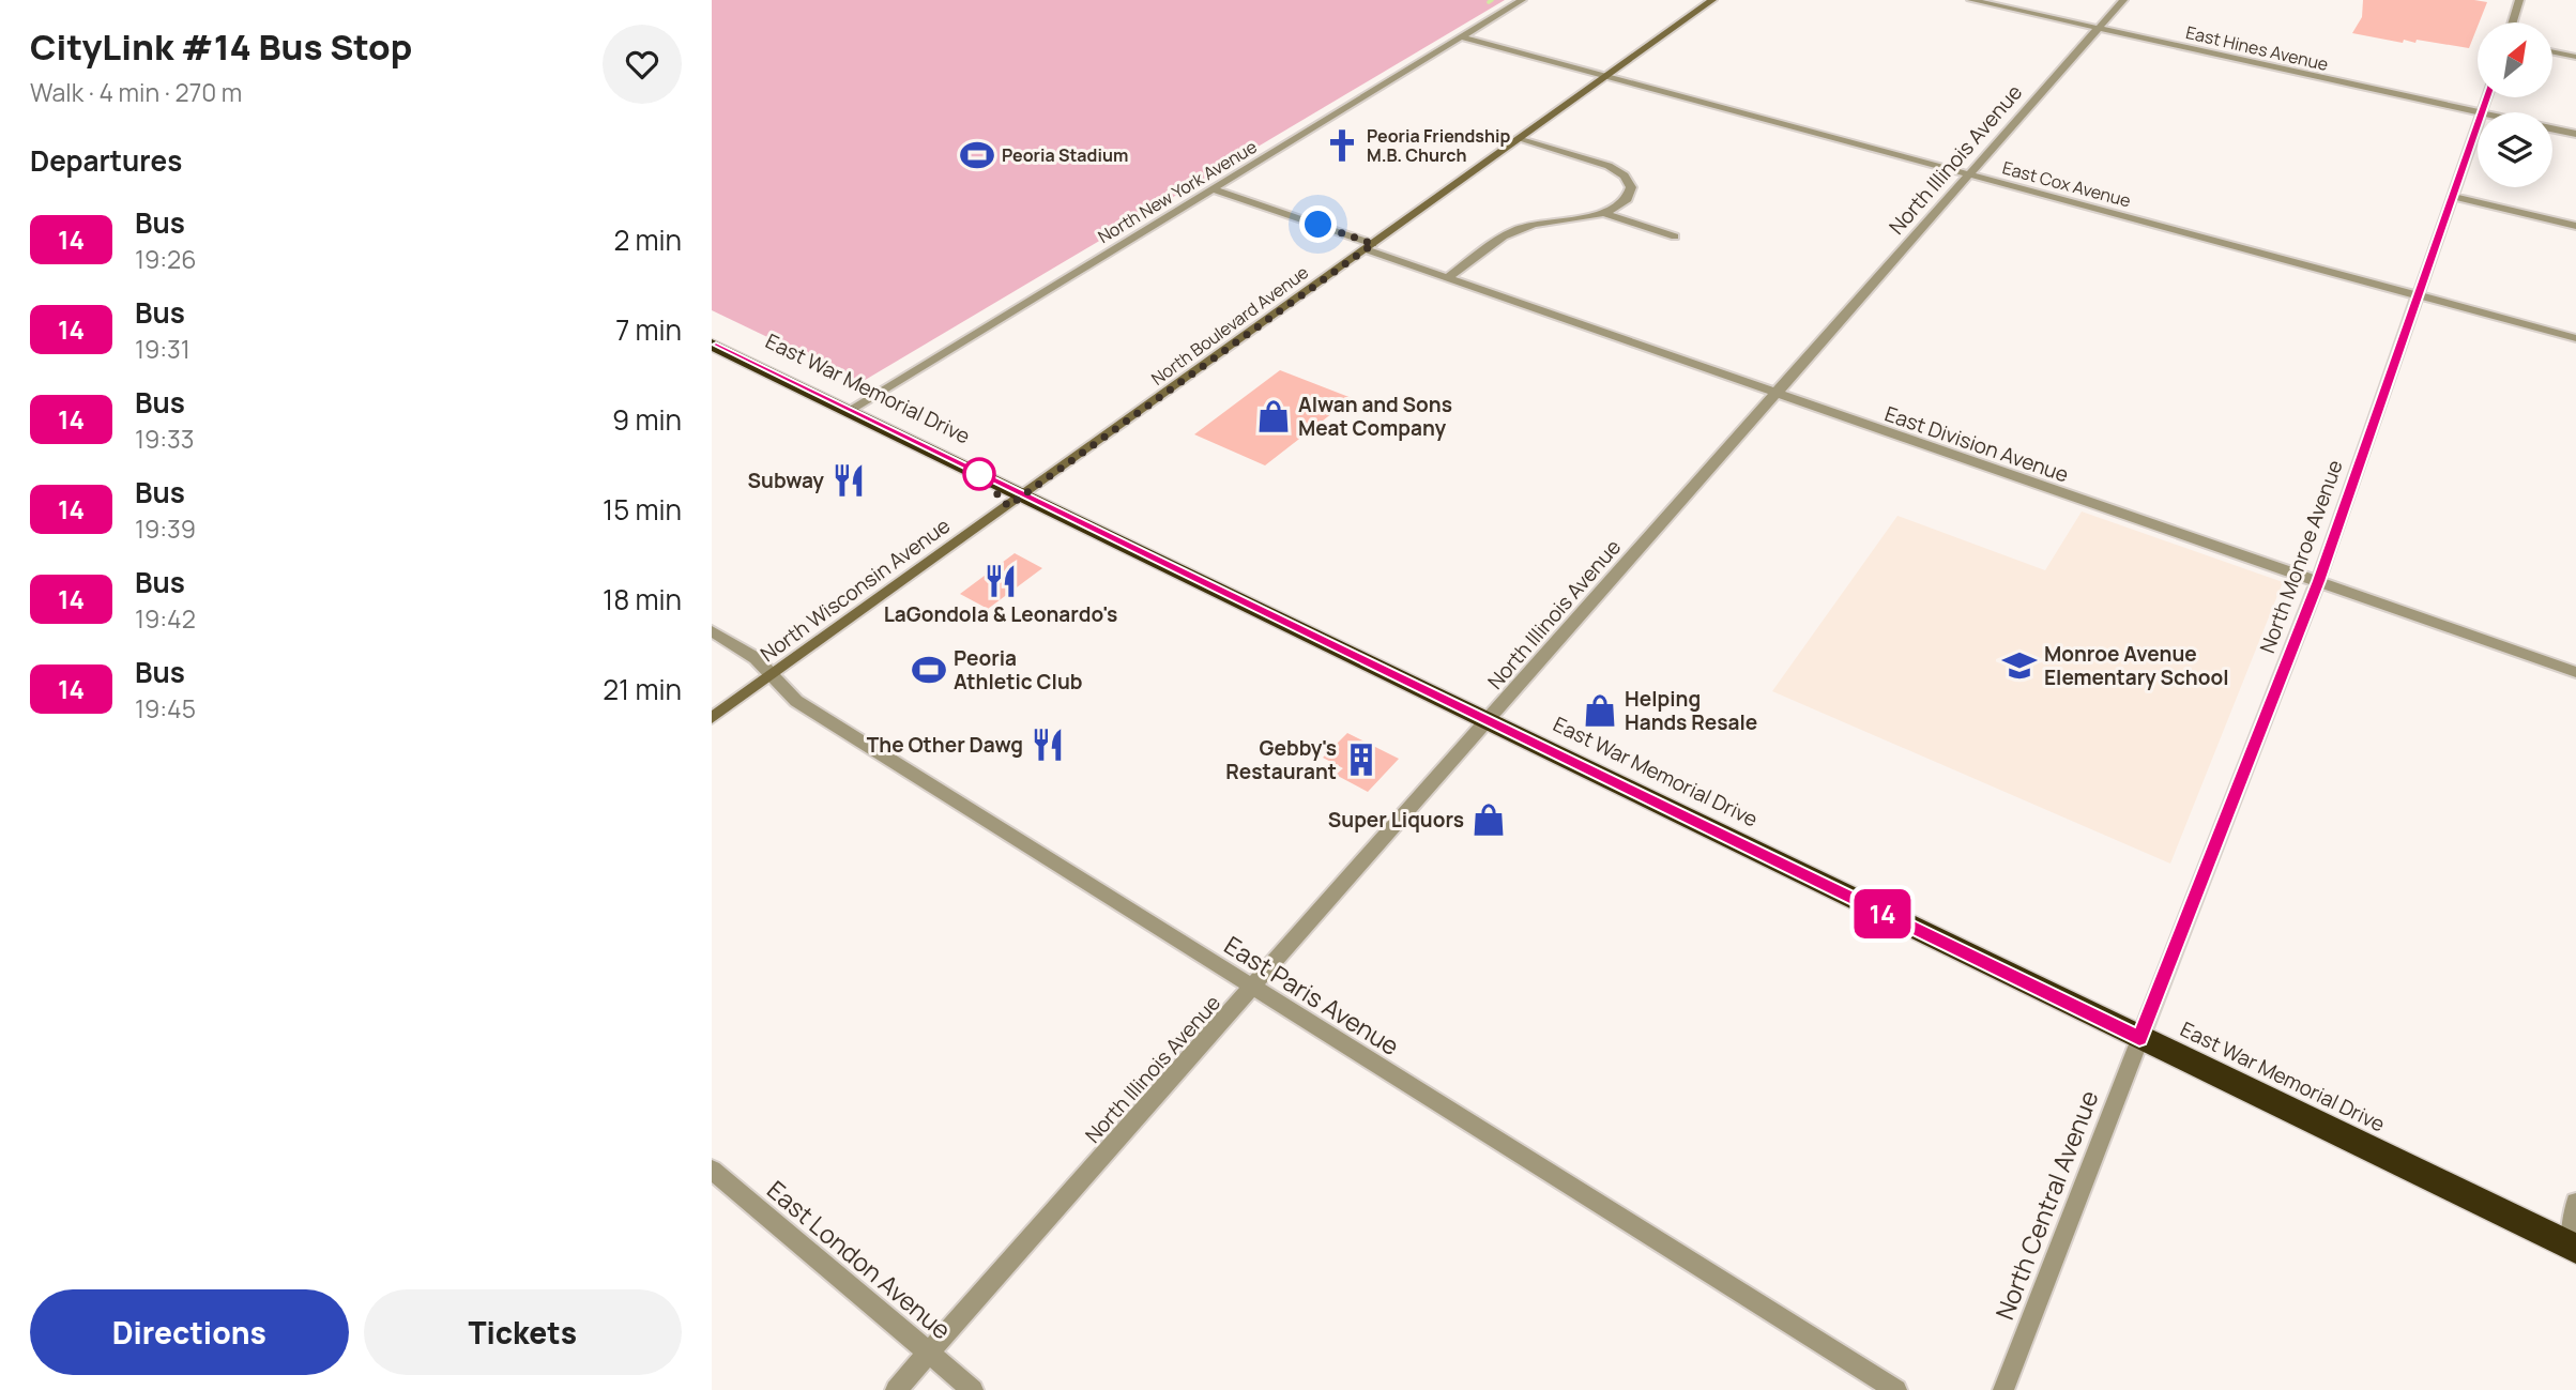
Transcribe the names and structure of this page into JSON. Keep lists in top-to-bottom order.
{
  "streets": {
    "highway": ["East War Memorial Drive"],
    "street": [
      "East Hines Avenue",
      "North Illinois Avenue",
      "East Cox Avenue",
      "North New York Avenue",
      "North Boulevard Avenue",
      "East Division Avenue",
      "North Monroe Avenue",
      "North Wisconsin Avenue",
      "East Paris Avenue",
      "North Central Avenue",
      "East London Avenue"
    ]
  },
  "crossings": [
    ["East Hines Avenue", "North Illinois Avenue"],
    ["North Illinois Avenue", "East Cox Avenue"],
    ["North Illinois Avenue", "East War Memorial Drive"],
    ["North Illinois Avenue", "East Division Avenue"],
    ["North Illinois Avenue", "East Paris Avenue"],
    ["North Illinois Avenue", "East London Avenue"],
    ["East Cox Avenue", "North New York Avenue"],
    ["East Cox Avenue", "North Boulevard Avenue"],
    ["East Cox Avenue", "North Monroe Avenue"],
    ["North New York Avenue", "East War Memorial Drive"],
    ["North New York Avenue", "East Division Avenue"],
    ["North Boulevard Avenue", "East War Memorial Drive"],
    ["North Boulevard Avenue", "East Division Avenue"],
    ["North Boulevard Avenue", "North Wisconsin Avenue"],
    ["East War Memorial Drive", "North Monroe Avenue"],
    ["East War Memorial Drive", "North Wisconsin Avenue"],
    ["East War Memorial Drive", "North Central Avenue"],
    ["East Division Avenue", "North Monroe Avenue"],
    ["North Monroe Avenue", "North Central Avenue"],
    ["North Wisconsin Avenue", "East Paris Avenue"]
  ],
  "places": {
    "church": ["Peoria Friendship M.B. Church"],
    "sports": ["Peoria Stadium", "Peoria Athletic Club"],
    "shop": ["Alwan and Sons Meat Company", "Helping Hands Resale", "Super Liquors"],
    "restaurant": ["Subway", "LaGondola & Leonardo's", "The Other Dawg"],
    "school or university": ["Monroe Avenue Elementary School"],
    "building": ["Gebby's Restaurant"]
  },
  "lines": ["bus line 14"],
  "north": "top right",
  "page": {
    "heading": [
      ["CityLink #14 Bus Stop", "Walk · 4 min · 270 m"],
      "Departures"
    ],
    "on_map": "14",
    "list": [
      {
        "mark": "14",
        "name": "Bus",
        "note": "19:26",
        "value": "2 min"
      },
      {
        "mark": "14",
        "name": "Bus",
        "note": "19:31",
        "value": "7 min"
      },
      {
        "mark": "14",
        "name": "Bus",
        "note": "19:33",
        "value": "9 min"
      },
      {
        "mark": "14",
        "name": "Bus",
        "note": "19:39",
        "value": "15 min"
      },
      {
        "mark": "14",
        "name": "Bus",
        "note": "19:42",
        "value": "18 min"
      },
      {
        "mark": "14",
        "name": "Bus",
        "note": "19:45",
        "value": "21 min"
      }
    ],
    "buttons": ["Directions", "Tickets"]
  }
}
